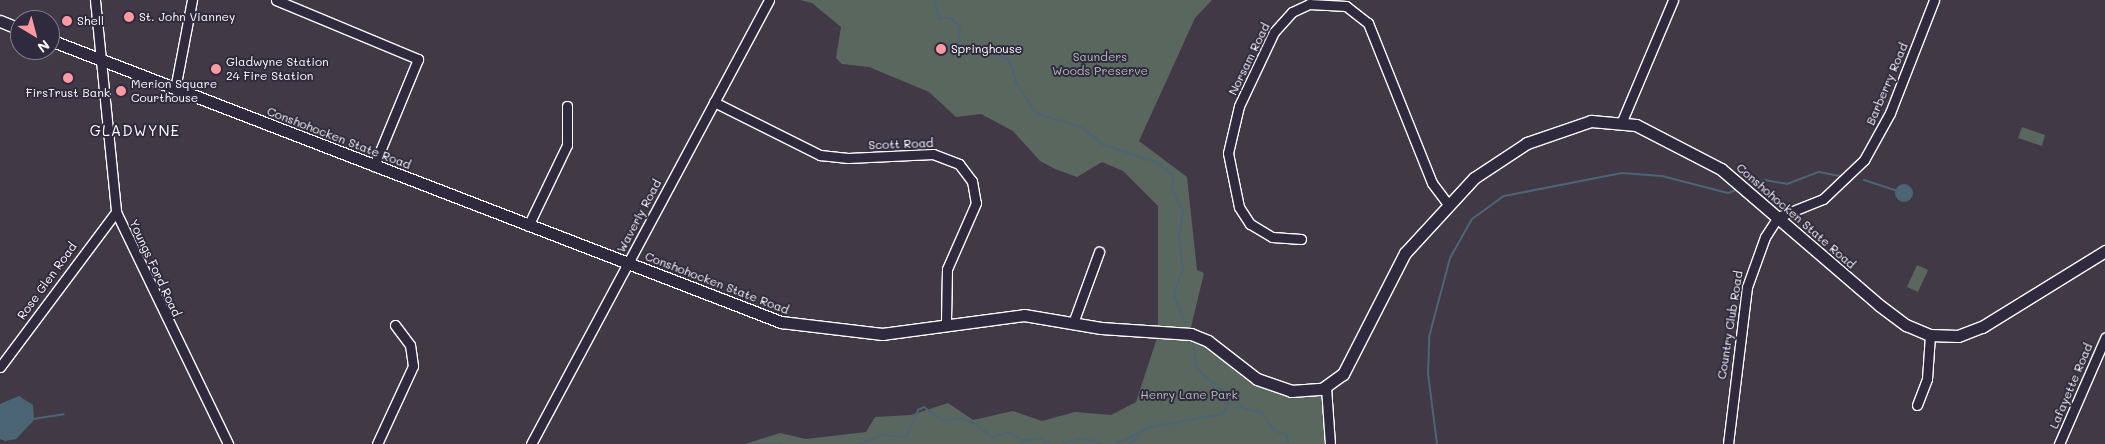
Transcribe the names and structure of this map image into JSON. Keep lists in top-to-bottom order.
{
  "streets": {
    "main road": ["Conshohocken State Road"],
    "street": [
      "Norsam Road",
      "Barberry Road",
      "Scott Road",
      "Waverly Road",
      "Youngs Ford Road",
      "Rose Glen Road",
      "Country Club Road",
      "Lafayette Road"
    ]
  },
  "crossings": [
    ["Norsam Road", "Conshohocken State Road"],
    ["Barberry Road", "Conshohocken State Road"],
    ["Barberry Road", "Country Club Road"],
    ["Conshohocken State Road", "Scott Road"],
    ["Conshohocken State Road", "Waverly Road"],
    ["Conshohocken State Road", "Youngs Ford Road"],
    ["Conshohocken State Road", "Country Club Road"],
    ["Scott Road", "Waverly Road"],
    ["Youngs Ford Road", "Rose Glen Road"]
  ],
  "districts": ["GLADWYNE"],
  "parks": ["Saunders Woods Preserve", "Henry Lane Park"],
  "places": [
    "St. John Vianney",
    "Shell",
    "Springhouse",
    "Gladwyne Station 24 Fire Station",
    "FirsTrust Bank",
    "Merion Square Courthouse"
  ],
  "north": "bottom right"
}
